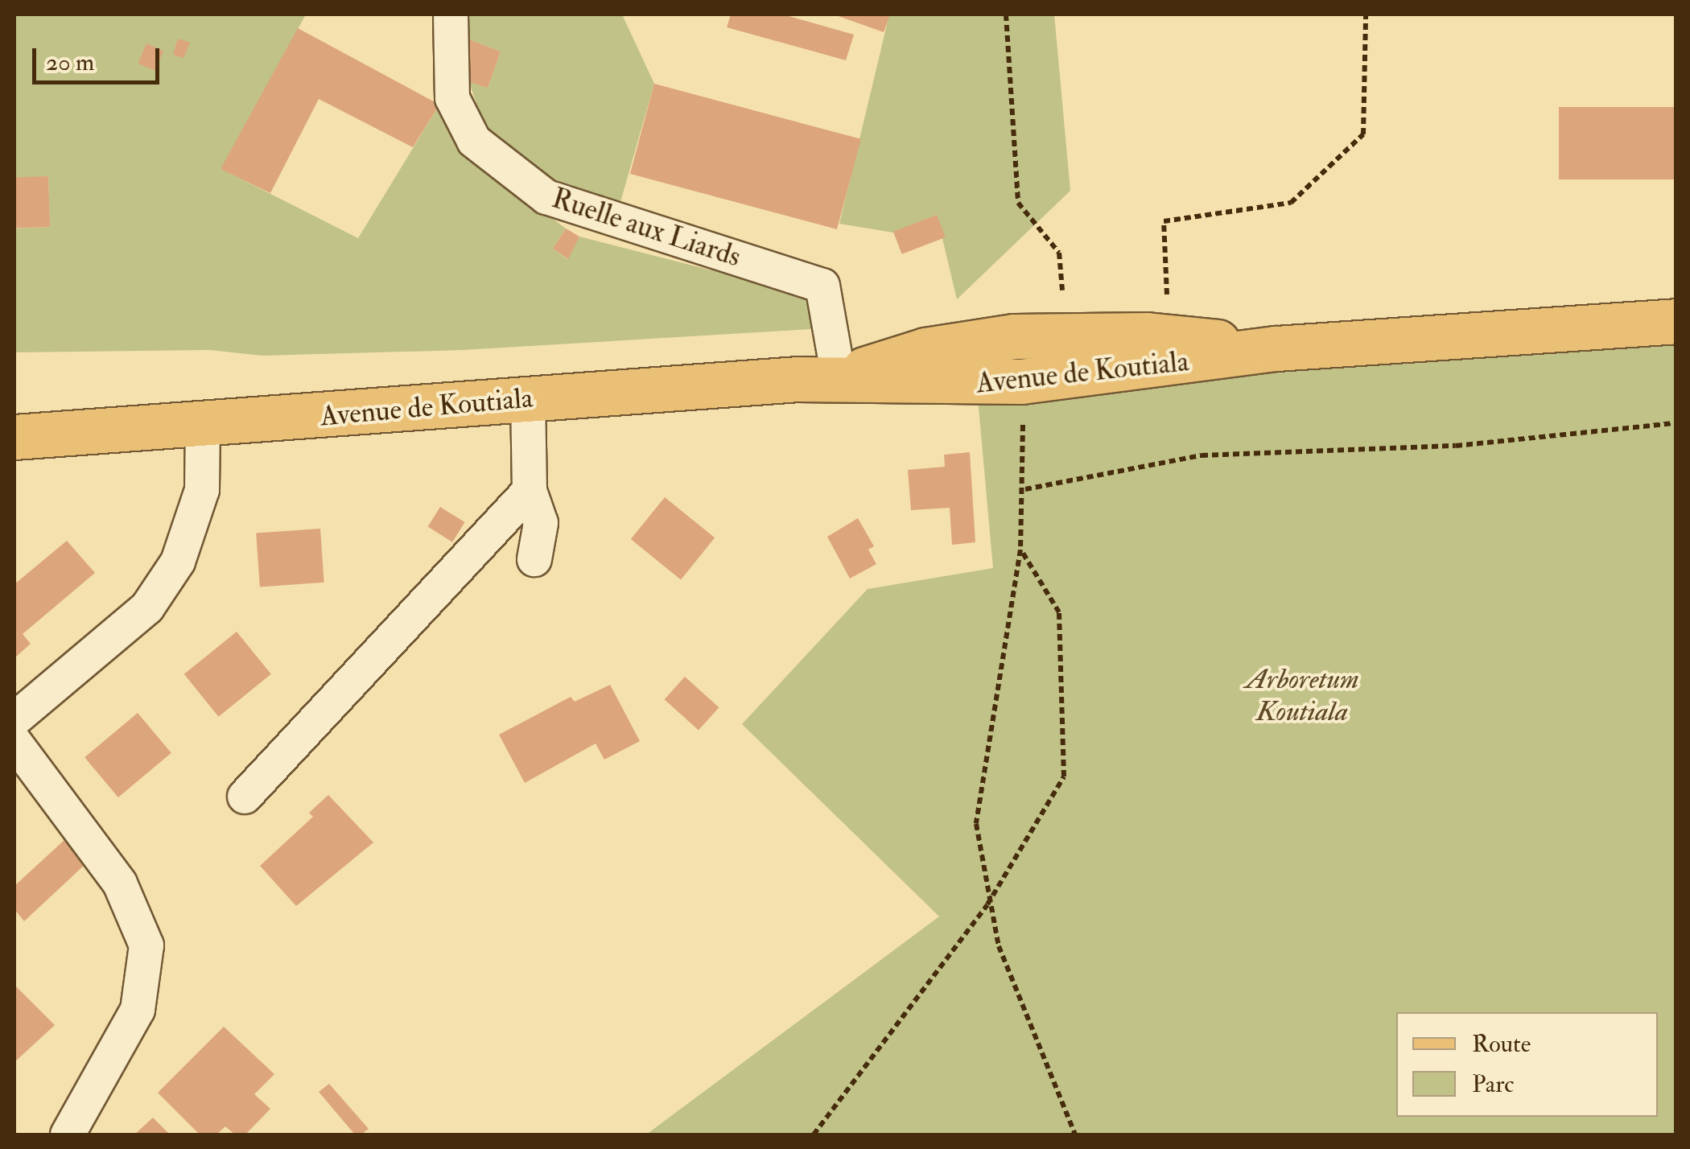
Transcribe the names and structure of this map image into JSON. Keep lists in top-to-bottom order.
{
  "streets": {
    "main road": ["Avenue de Koutiala"],
    "street": ["Ruelle aux Liards"]
  },
  "crossings": [
    ["Ruelle aux Liards", "Avenue de Koutiala"]
  ],
  "parks": ["Arboretum Koutiala"],
  "legend": ["Route", "Parc"],
  "scale_bar": "20 m"
}
